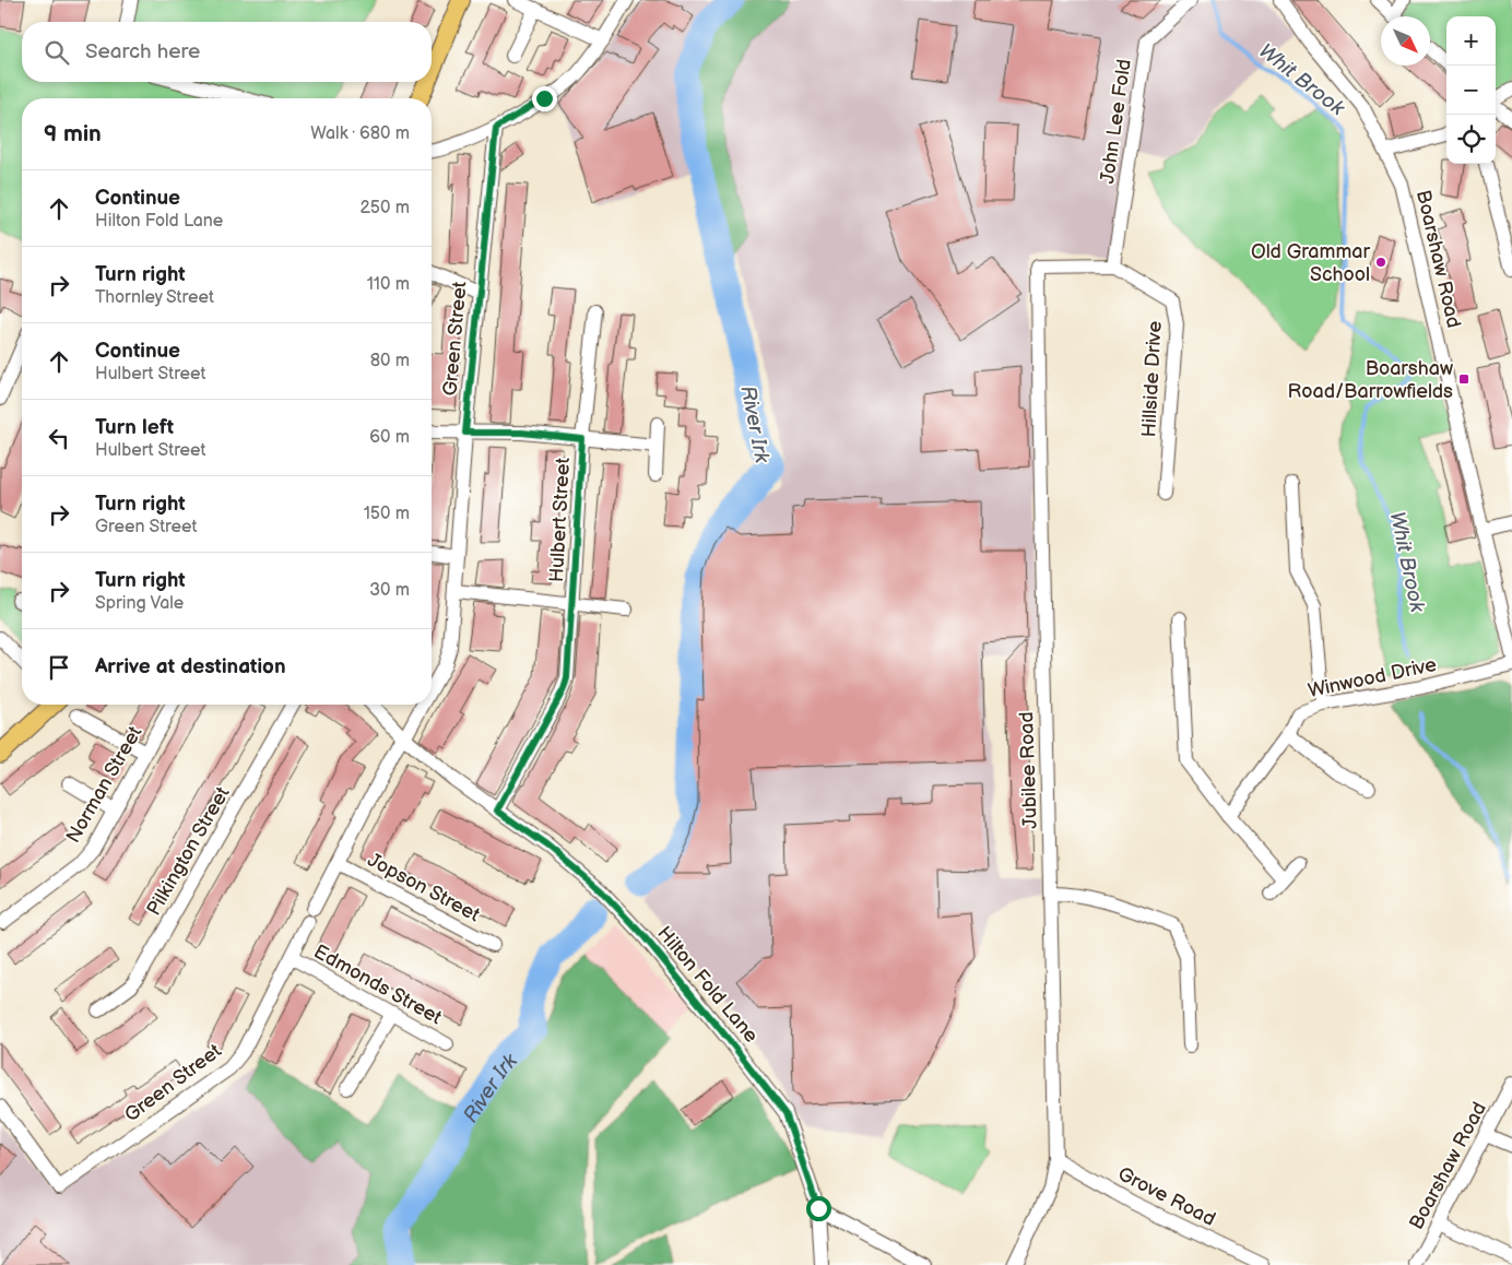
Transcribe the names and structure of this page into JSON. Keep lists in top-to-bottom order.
{
  "streets": {
    "street": [
      "John Lee Fold",
      "Boarshaw Road",
      "Green Street",
      "Hillside Drive",
      "Hulbert Street",
      "Winwood Drive",
      "Jubilee Road",
      "Norman Street",
      "Pilkington Street",
      "Jopson Street",
      "Edmonds Street",
      "Hilton Fold Lane",
      "Grove Road"
    ]
  },
  "crossings": [
    ["John Lee Fold", "Hillside Drive"],
    ["John Lee Fold", "Jubilee Road"],
    ["Green Street", "Hulbert Street"],
    ["Green Street", "Jopson Street"],
    ["Green Street", "Edmonds Street"],
    ["Green Street", "Hilton Fold Lane"],
    ["Hillside Drive", "Jubilee Road"],
    ["Hulbert Street", "Hilton Fold Lane"],
    ["Jubilee Road", "Grove Road"]
  ],
  "water": ["Whit Brook", "River Irk"],
  "places": {
    "other": ["Old Grammar School"],
    "transit": ["Boarshaw Road/Barrowfields"]
  },
  "north": "bottom right",
  "page": {
    "map_buttons": ["+", "−"],
    "search": "Search here",
    "heading": ["9 min", "Walk · 680 m"],
    "list": [
      ["Continue", "Hilton Fold Lane", "250 m"],
      ["Turn right", "Thornley Street", "110 m"],
      ["Continue", "Hulbert Street", "80 m"],
      ["Turn left", "Hulbert Street", "60 m"],
      ["Turn right", "Green Street", "150 m"],
      ["Turn right", "Spring Vale", "30 m"],
      "Arrive at destination"
    ]
  }
}
